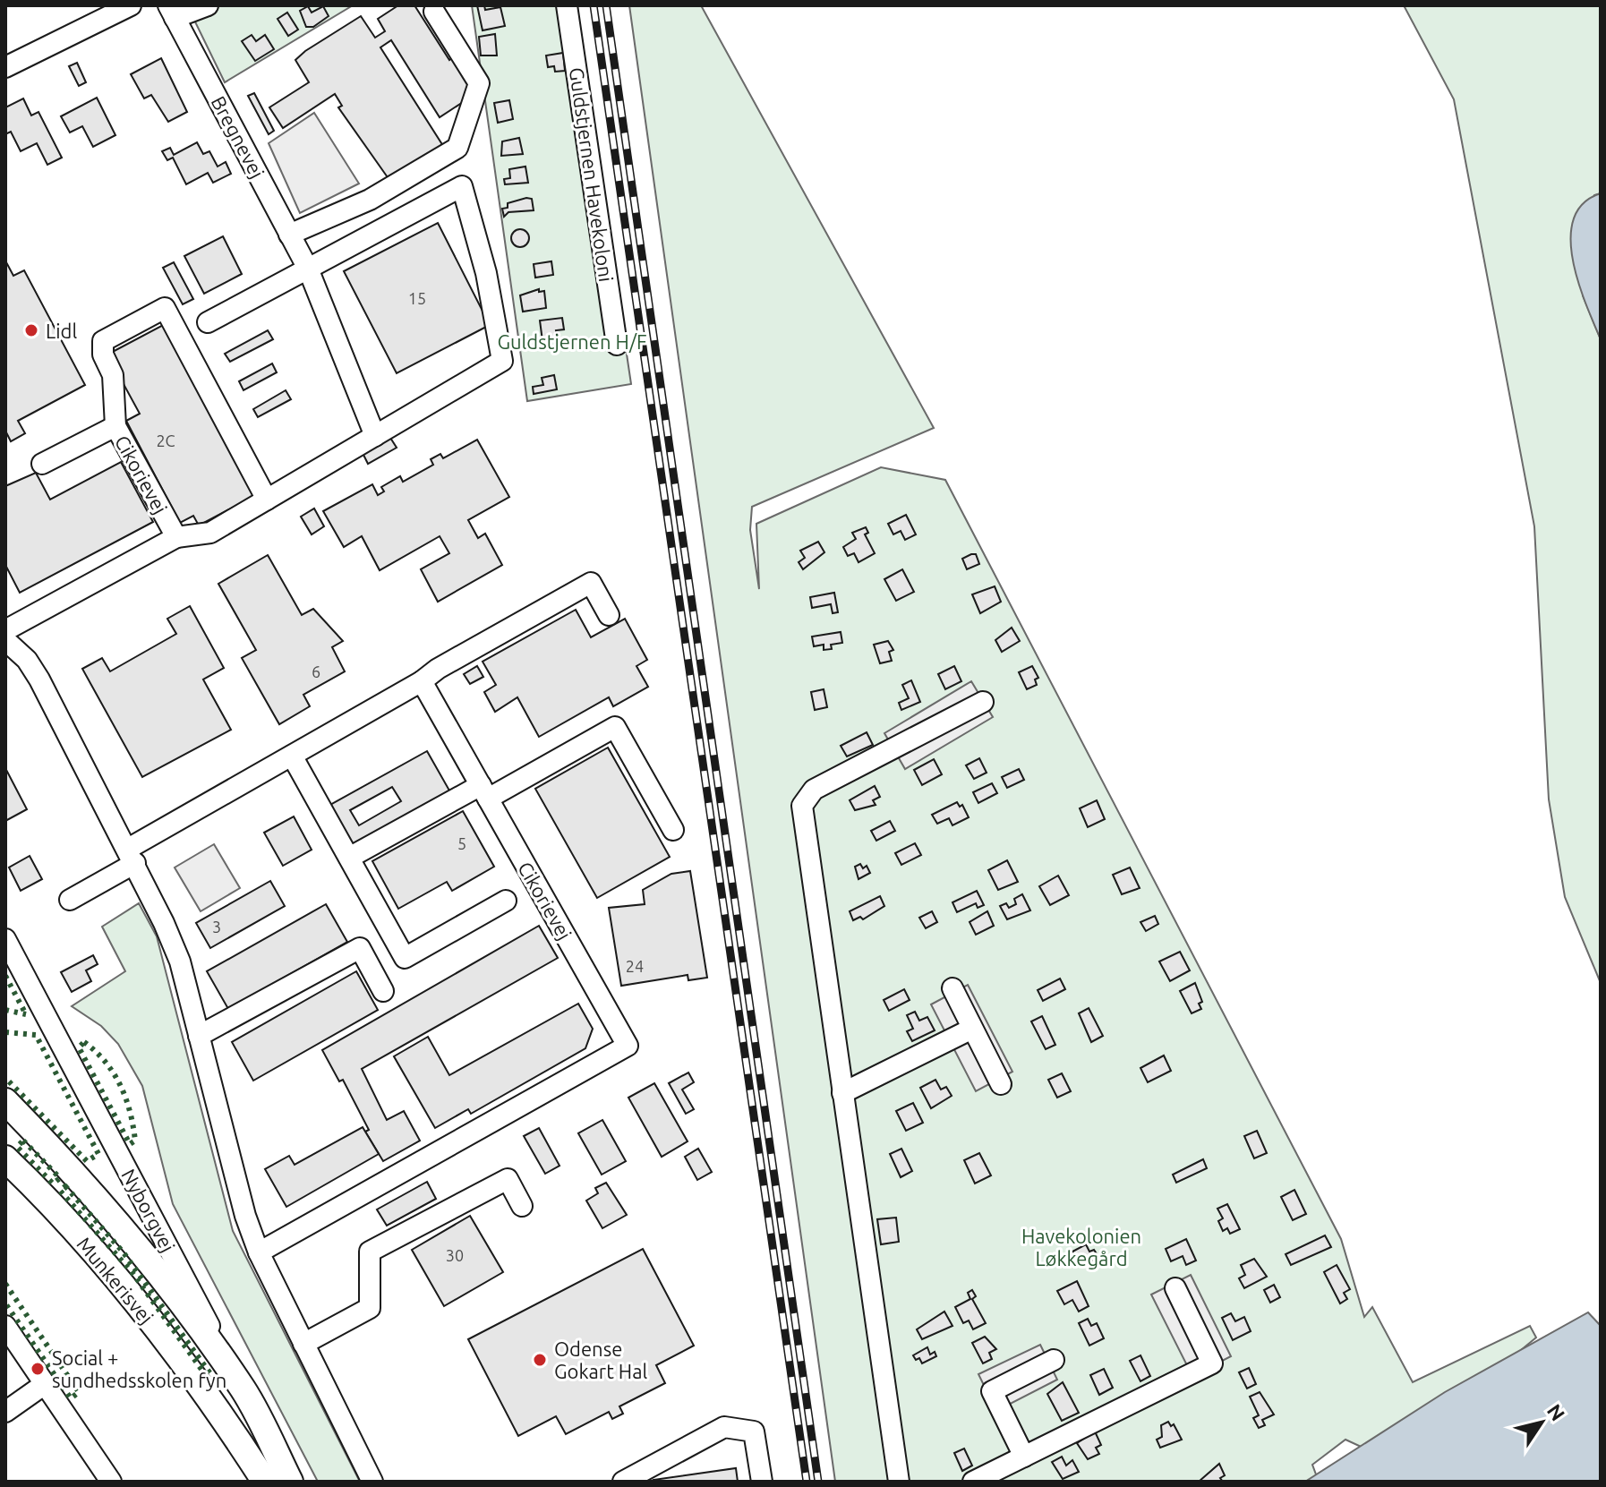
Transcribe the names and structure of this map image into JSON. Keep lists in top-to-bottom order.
{
  "streets": {
    "main road": ["Nyborgvej", "Munkerisvej"],
    "street": ["Bregnevej", "Guldstjernen Havekoloni", "Cikorievej"]
  },
  "crossings": [
    ["Nyborgvej", "Munkerisvej"]
  ],
  "parks": ["Guldstjernen H/F", "Havekolonien Løkkegård"],
  "places": ["Lidl", "Odense Gokart Hal", "Social + sundhedsskolen fyn"],
  "house_numbers": [
    "15",
    "2C",
    "6",
    "5",
    "3",
    "24",
    "30"
  ],
  "north": "top right"
}
